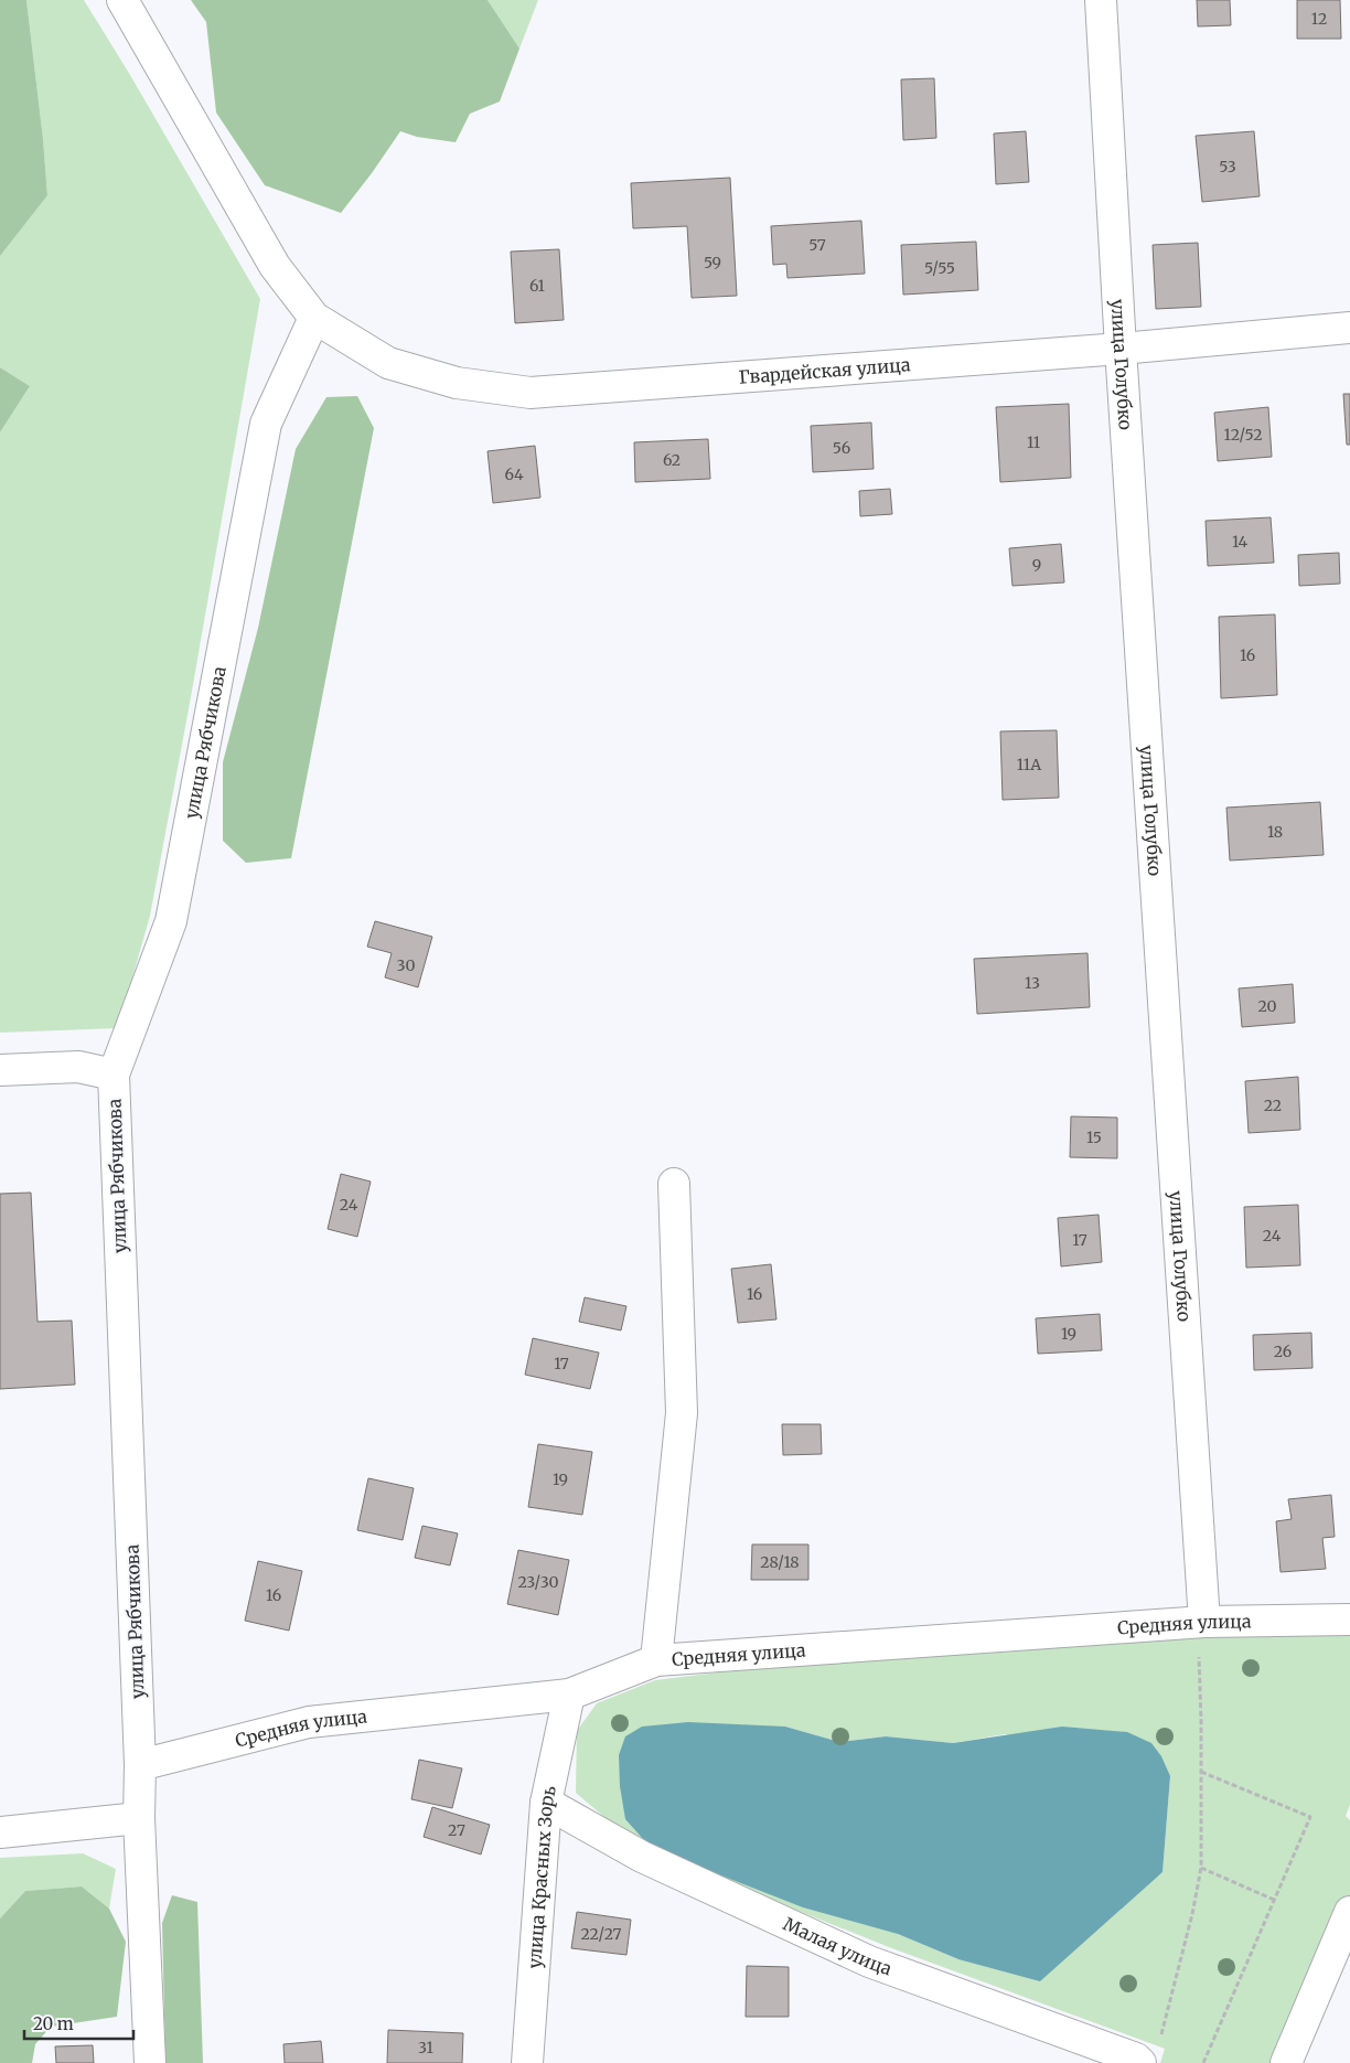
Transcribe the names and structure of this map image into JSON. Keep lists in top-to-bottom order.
{
  "streets": {
    "street": [
      "улица Голубко",
      "Гвардейская улица",
      "улица Рябчикова",
      "Средняя улица",
      "улица Красных Зорь",
      "Малая улица"
    ]
  },
  "crossings": [
    ["улица Голубко", "Гвардейская улица"],
    ["улица Голубко", "Средняя улица"],
    ["Гвардейская улица", "улица Рябчикова"],
    ["улица Рябчикова", "Средняя улица"],
    ["Средняя улица", "улица Красных Зорь"],
    ["улица Красных Зорь", "Малая улица"]
  ],
  "house_numbers": [
    "12",
    "53",
    "57",
    "59",
    "5/55",
    "61",
    "12/52",
    "11",
    "56",
    "62",
    "64",
    "14",
    "9",
    "16",
    "11А",
    "18",
    "30",
    "13",
    "20",
    "22",
    "15",
    "24",
    "24",
    "17",
    "16",
    "19",
    "26",
    "17",
    "19",
    "28/18",
    "23/30",
    "16",
    "27",
    "22/27",
    "31"
  ],
  "scale_bar": "20 m"
}
